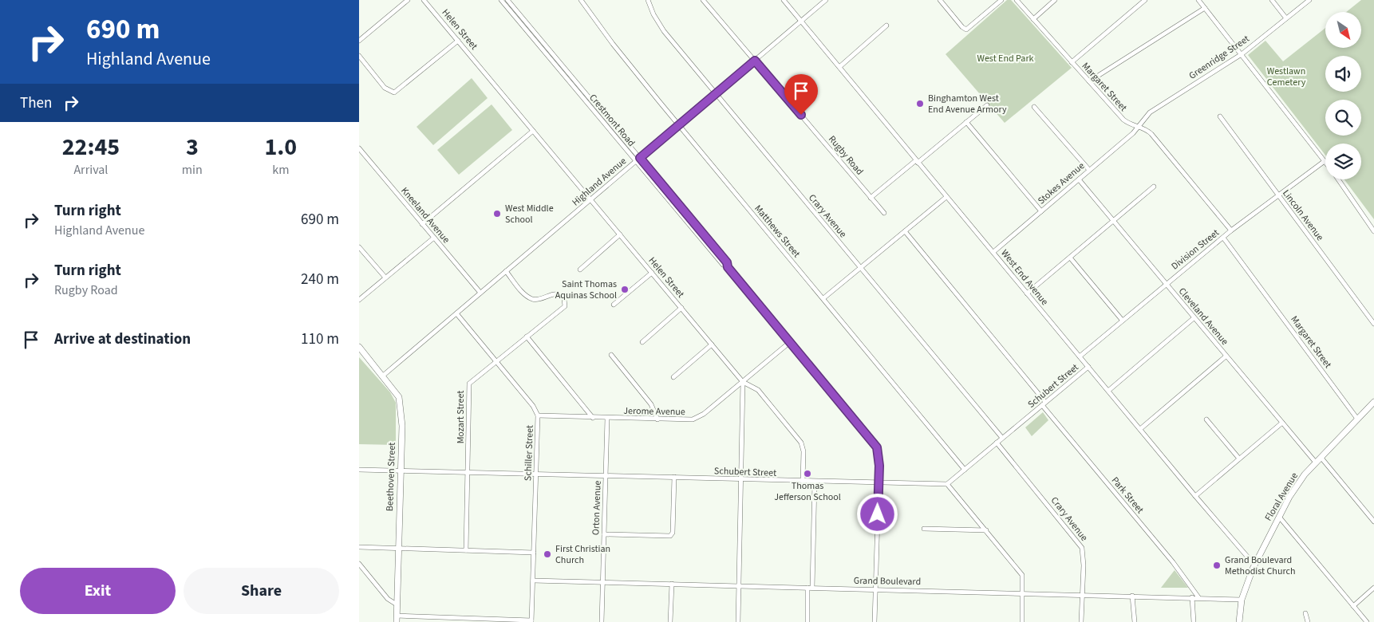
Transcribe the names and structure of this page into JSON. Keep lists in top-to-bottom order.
{
  "streets": {
    "street": [
      "Helen Street",
      "Greenridge Street",
      "Margaret Street",
      "Crestmont Road",
      "Rugby Road",
      "Highland Avenue",
      "Stokes Avenue",
      "Kneeland Avenue",
      "Lincoln Avenue",
      "Crary Avenue",
      "Matthews Street",
      "Division Street",
      "West End Avenue",
      "Cleveland Avenue",
      "Schubert Street",
      "Jerome Avenue",
      "Mozart Street",
      "Schiller Street",
      "Beethoven Street",
      "Park Street",
      "Floral Avenue",
      "Orton Avenue",
      "Grand Boulevard"
    ]
  },
  "crossings": [
    ["Helen Street", "Highland Avenue"],
    ["Helen Street", "Schubert Street"],
    ["Helen Street", "Jerome Avenue"],
    ["Greenridge Street", "Margaret Street"],
    ["Greenridge Street", "Stokes Avenue"],
    ["Margaret Street", "Stokes Avenue"],
    ["Margaret Street", "Division Street"],
    ["Margaret Street", "Floral Avenue"],
    ["Crestmont Road", "Highland Avenue"],
    ["Crestmont Road", "Schubert Street"],
    ["Crestmont Road", "Jerome Avenue"],
    ["Crestmont Road", "Grand Boulevard"],
    ["Rugby Road", "Highland Avenue"],
    ["Highland Avenue", "Kneeland Avenue"],
    ["Highland Avenue", "Crary Avenue"],
    ["Highland Avenue", "Matthews Street"],
    ["Highland Avenue", "West End Avenue"],
    ["Highland Avenue", "Mozart Street"],
    ["Highland Avenue", "Schiller Street"],
    ["Highland Avenue", "Beethoven Street"],
    ["Stokes Avenue", "West End Avenue"],
    ["Stokes Avenue", "Cleveland Avenue"],
    ["Lincoln Avenue", "Division Street"],
    ["Crary Avenue", "Schubert Street"],
    ["Crary Avenue", "Grand Boulevard"],
    ["Matthews Street", "Schubert Street"],
    ["Division Street", "West End Avenue"],
    ["Division Street", "Cleveland Avenue"],
    ["West End Avenue", "Schubert Street"],
    ["West End Avenue", "Floral Avenue"],
    ["Cleveland Avenue", "Floral Avenue"],
    ["Schubert Street", "Mozart Street"],
    ["Schubert Street", "Schiller Street"],
    ["Schubert Street", "Beethoven Street"],
    ["Schubert Street", "Park Street"],
    ["Schubert Street", "Orton Avenue"],
    ["Jerome Avenue", "Schiller Street"],
    ["Jerome Avenue", "Orton Avenue"],
    ["Mozart Street", "Schiller Street"],
    ["Schiller Street", "Grand Boulevard"],
    ["Park Street", "Grand Boulevard"],
    ["Floral Avenue", "Grand Boulevard"],
    ["Orton Avenue", "Grand Boulevard"]
  ],
  "parks": ["West End Park", "Westlawn Cemetery"],
  "places": [
    "Binghamton West End Avenue Armory",
    "West Middle School",
    "Saint Thomas Aquinas School",
    "Thomas Jefferson School",
    "First Christian Church",
    "Grand Boulevard Methodist Church"
  ],
  "north": "bottom right",
  "page": {
    "turn": ["690 m", "Highland Avenue"],
    "then": "Then",
    "eta": [
      "22:45",
      "Arrival",
      "3",
      "min",
      "1.0",
      "km"
    ],
    "list": [
      {
        "name": "Turn right",
        "note": "Highland Avenue",
        "value": "690 m"
      },
      {
        "name": "Turn right",
        "note": "Rugby Road",
        "value": "240 m"
      },
      {
        "name": "Arrive at destination",
        "value": "110 m"
      }
    ],
    "buttons": ["Exit", "Share"]
  }
}
